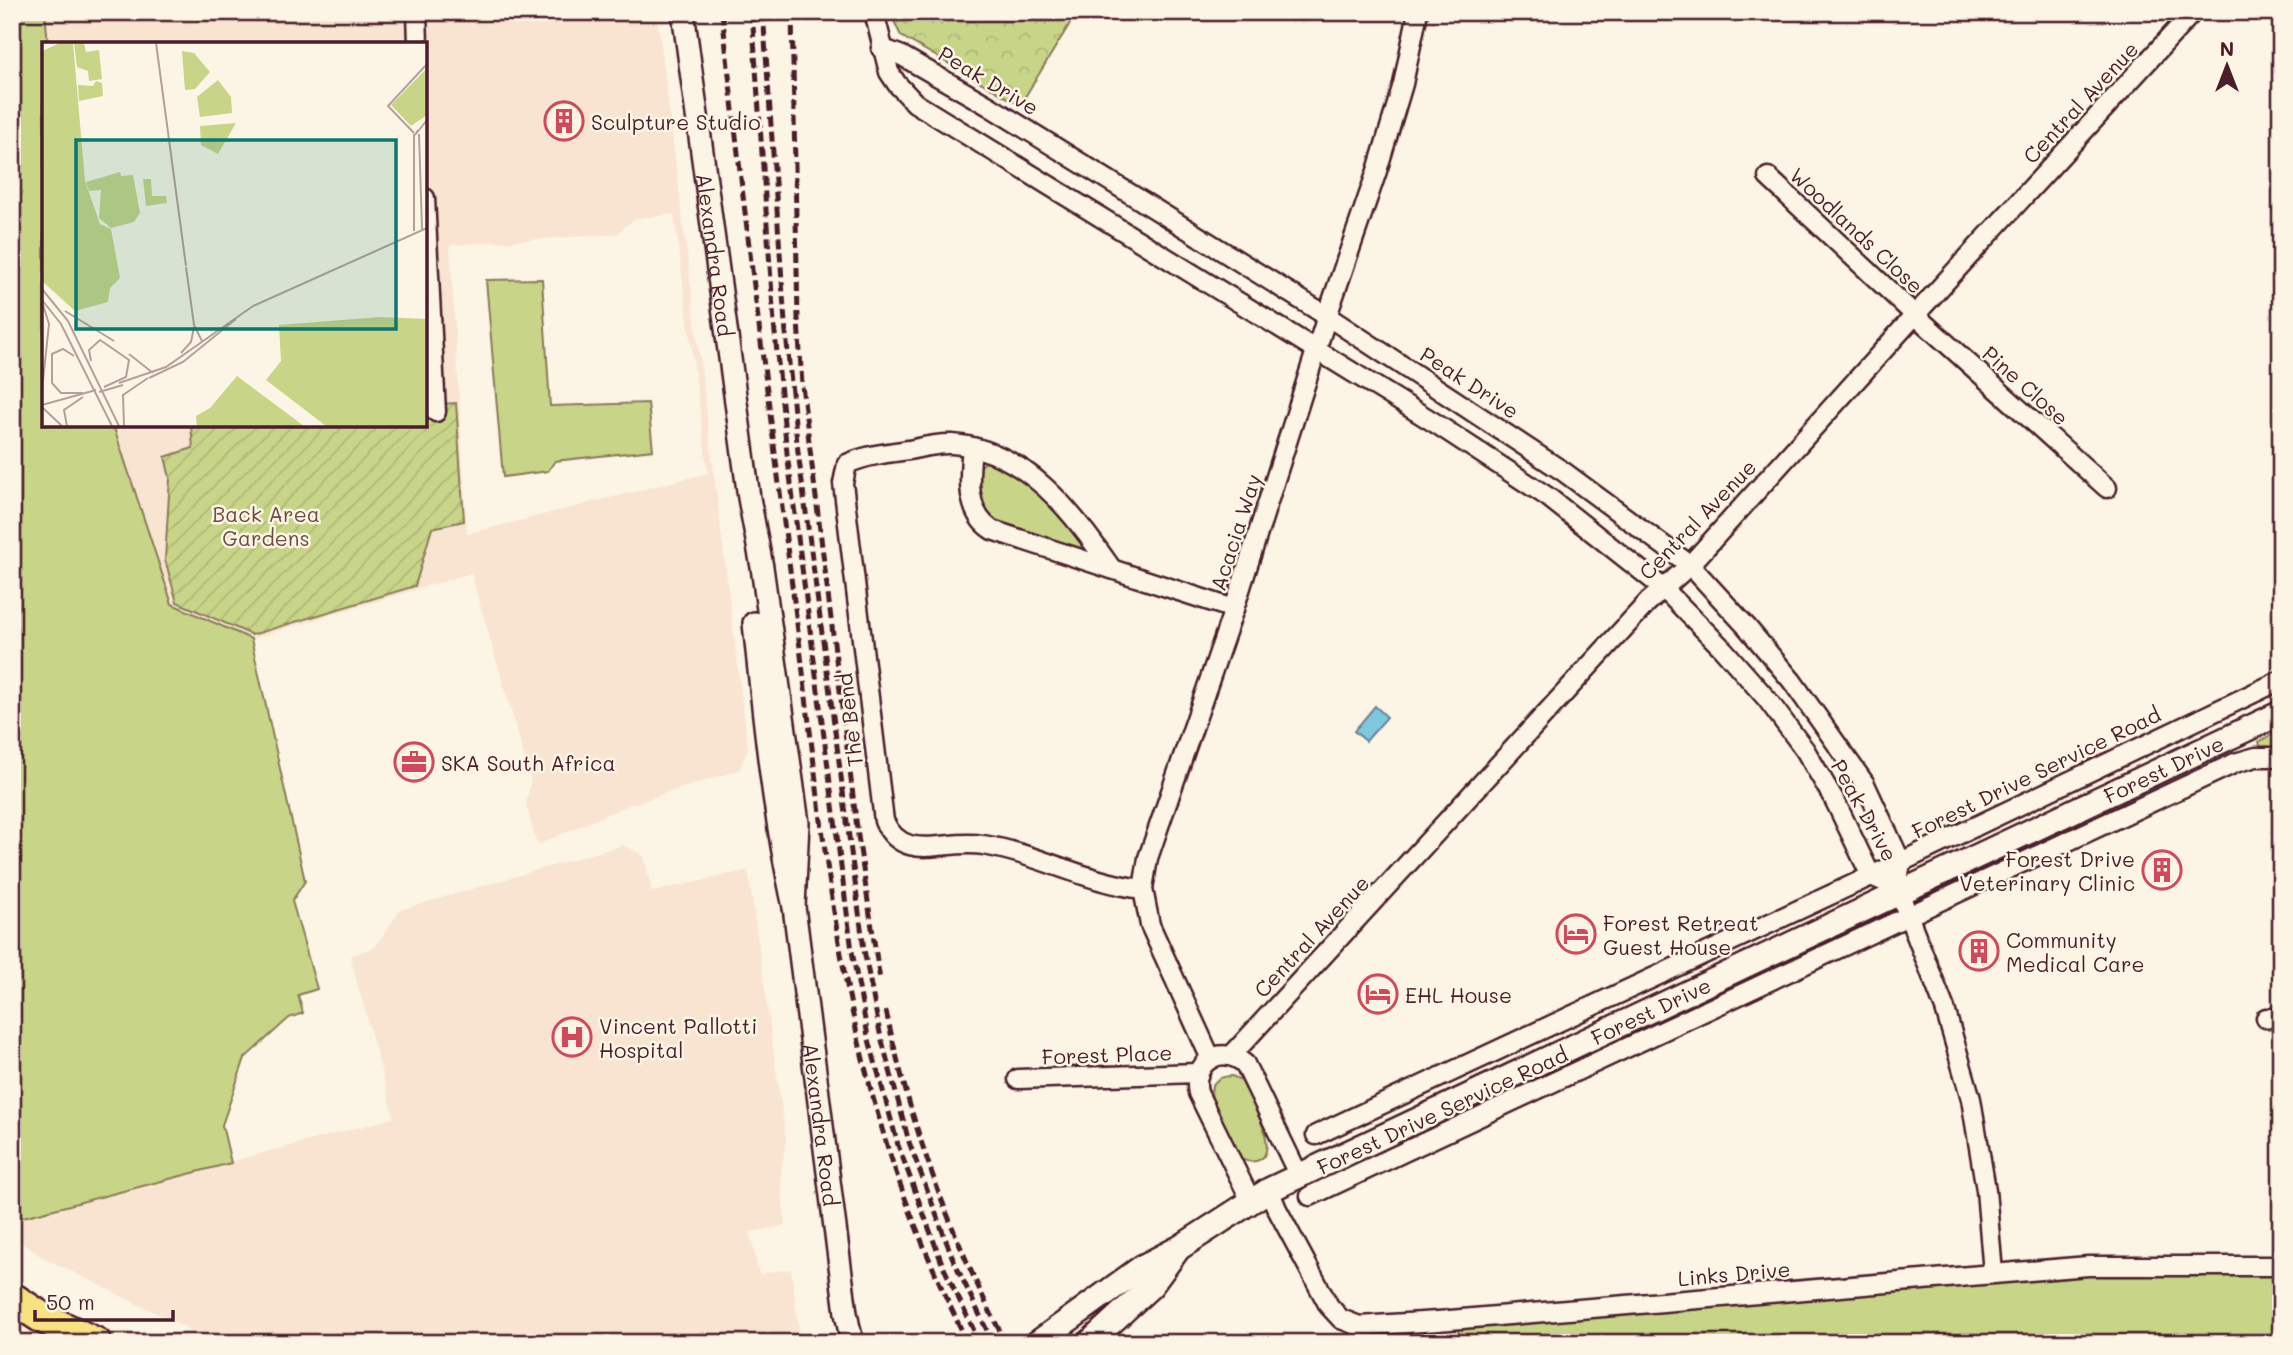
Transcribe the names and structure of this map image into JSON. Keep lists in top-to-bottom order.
{
  "streets": {
    "main road": ["Forest Drive"],
    "street": [
      "Peak Drive",
      "Central Avenue",
      "Woodlands Close",
      "Alexandra Road",
      "Pine Close",
      "Acacia Way",
      "The Bend",
      "Forest Drive Service Road",
      "Forest Place",
      "Links Drive"
    ]
  },
  "crossings": [
    ["Peak Drive", "Central Avenue"],
    ["Peak Drive", "Acacia Way"],
    ["Peak Drive", "Forest Drive"],
    ["Peak Drive", "Forest Drive Service Road"],
    ["Central Avenue", "Woodlands Close"],
    ["Central Avenue", "Pine Close"],
    ["Woodlands Close", "Pine Close"],
    ["Acacia Way", "The Bend"],
    ["Acacia Way", "Forest Place"],
    ["Forest Drive", "Forest Place"],
    ["Forest Drive", "Links Drive"],
    ["Forest Place", "Links Drive"]
  ],
  "parks": ["Back Area Gardens"],
  "places": {
    "building": ["Sculpture Studio", "Forest Drive Veterinary Clinic", "Community Medical Care"],
    "office": ["SKA South Africa"],
    "hotel": ["Forest Retreat Guest House", "EHL House"],
    "hospital": ["Vincent Pallotti Hospital"]
  },
  "scale_bar": "50 m",
  "north": "top"
}
